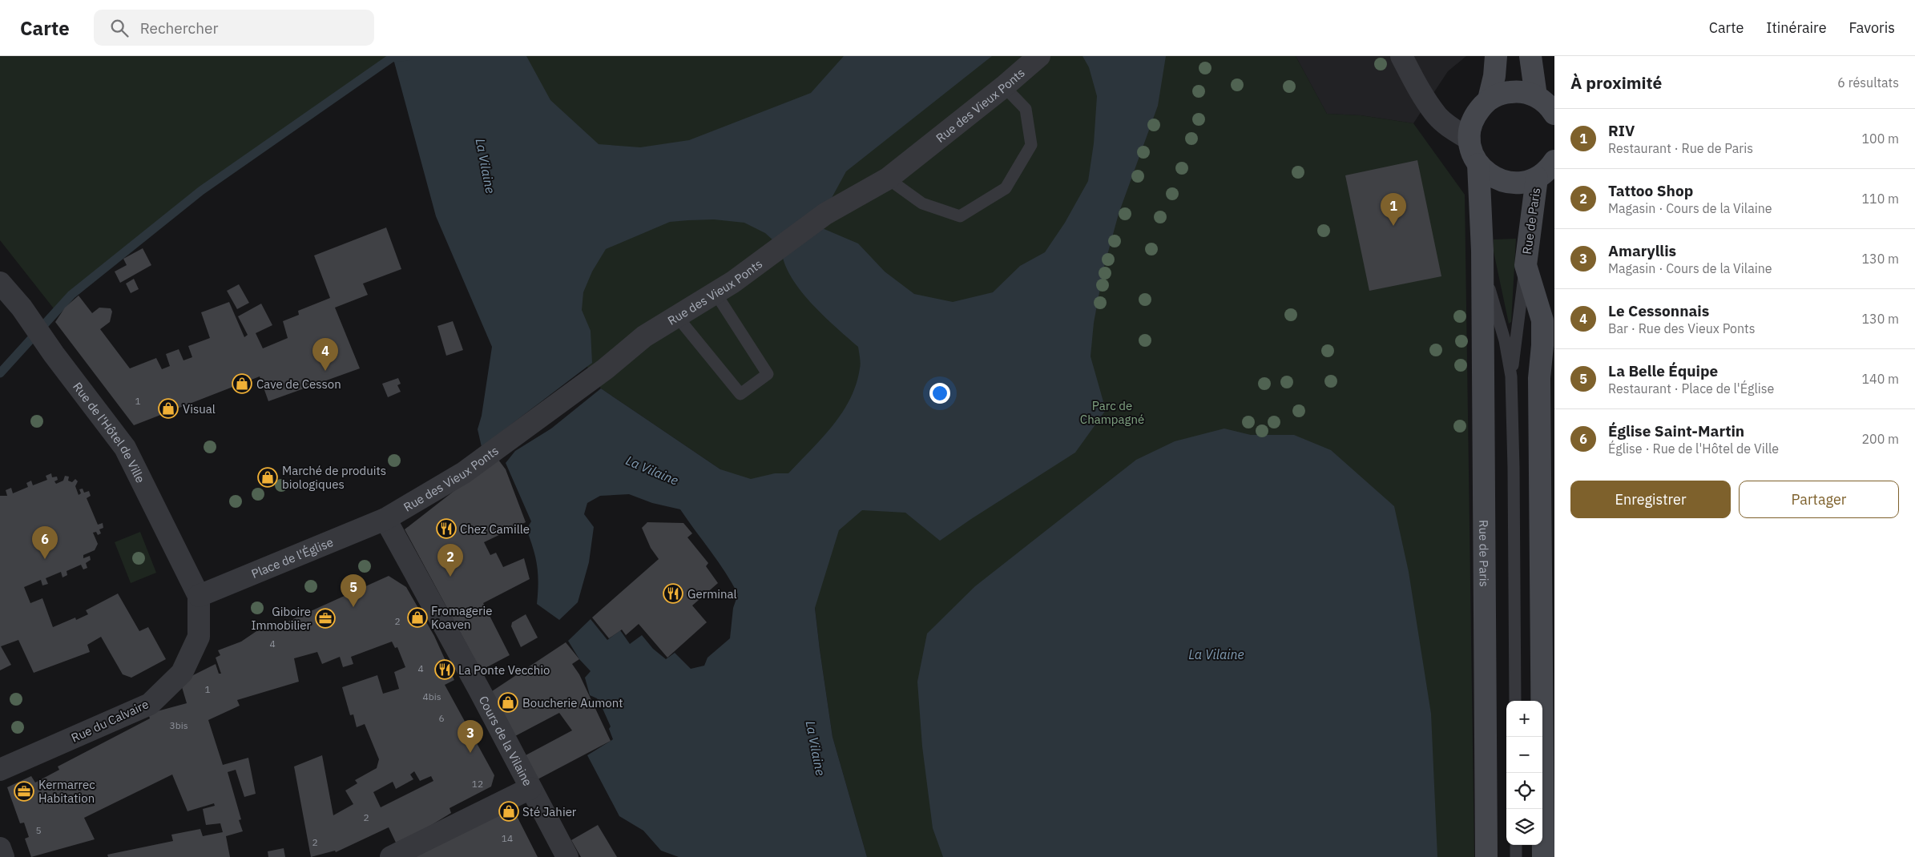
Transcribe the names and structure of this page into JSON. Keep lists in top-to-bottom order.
{
  "streets": {
    "main road": ["Rue de Paris"],
    "street": [
      "Rue des Vieux Ponts",
      "Rue de l'Hôtel de Ville",
      "Place de l'Église",
      "Rue du Calvaire",
      "Cours de la Vilaine"
    ]
  },
  "crossings": [
    ["Rue des Vieux Ponts", "Place de l'Église"],
    ["Rue des Vieux Ponts", "Cours de la Vilaine"],
    ["Rue de l'Hôtel de Ville", "Place de l'Église"],
    ["Rue de l'Hôtel de Ville", "Rue du Calvaire"],
    ["Place de l'Église", "Rue du Calvaire"],
    ["Place de l'Église", "Cours de la Vilaine"]
  ],
  "water": ["La Vilaine"],
  "parks": ["Parc de Champagné"],
  "places": {
    "shop": [
      "Cave de Cesson",
      "Visual",
      "Marché de produits biologiques",
      "Fromagerie Koaven",
      "Boucherie Aumont",
      "Sté Jahier"
    ],
    "restaurant": ["Chez Camille", "Germinal", "La Ponte Vecchio"],
    "office": ["Giboire Immobilier", "Kermarrec Habitation"]
  },
  "house_numbers": [
    "1",
    "2",
    "4",
    "4",
    "1",
    "4bis",
    "6",
    "3bis",
    "12",
    "2",
    "5",
    "14",
    "2"
  ],
  "page": {
    "header": "Carte",
    "search": "Rechercher",
    "nav": ["Carte", "Itinéraire", "Favoris"],
    "heading": ["À proximité", "6 résultats"],
    "list": [
      {
        "mark": "1",
        "name": "RIV",
        "note": "Restaurant · Rue de Paris",
        "value": "100 m"
      },
      {
        "mark": "2",
        "name": "Tattoo Shop",
        "note": "Magasin · Cours de la Vilaine",
        "value": "110 m"
      },
      {
        "mark": "3",
        "name": "Amaryllis",
        "note": "Magasin · Cours de la Vilaine",
        "value": "130 m"
      },
      {
        "mark": "4",
        "name": "Le Cessonnais",
        "note": "Bar · Rue des Vieux Ponts",
        "value": "130 m"
      },
      {
        "mark": "5",
        "name": "La Belle Équipe",
        "note": "Restaurant · Place de l'Église",
        "value": "140 m"
      },
      {
        "mark": "6",
        "name": "Église Saint-Martin",
        "note": "Église · Rue de l'Hôtel de Ville",
        "value": "200 m"
      }
    ],
    "pins": [
      "1",
      "4",
      "6",
      "2",
      "5",
      "3"
    ],
    "buttons": ["Enregistrer", "Partager"],
    "map_buttons": ["+", "−"]
  }
}
